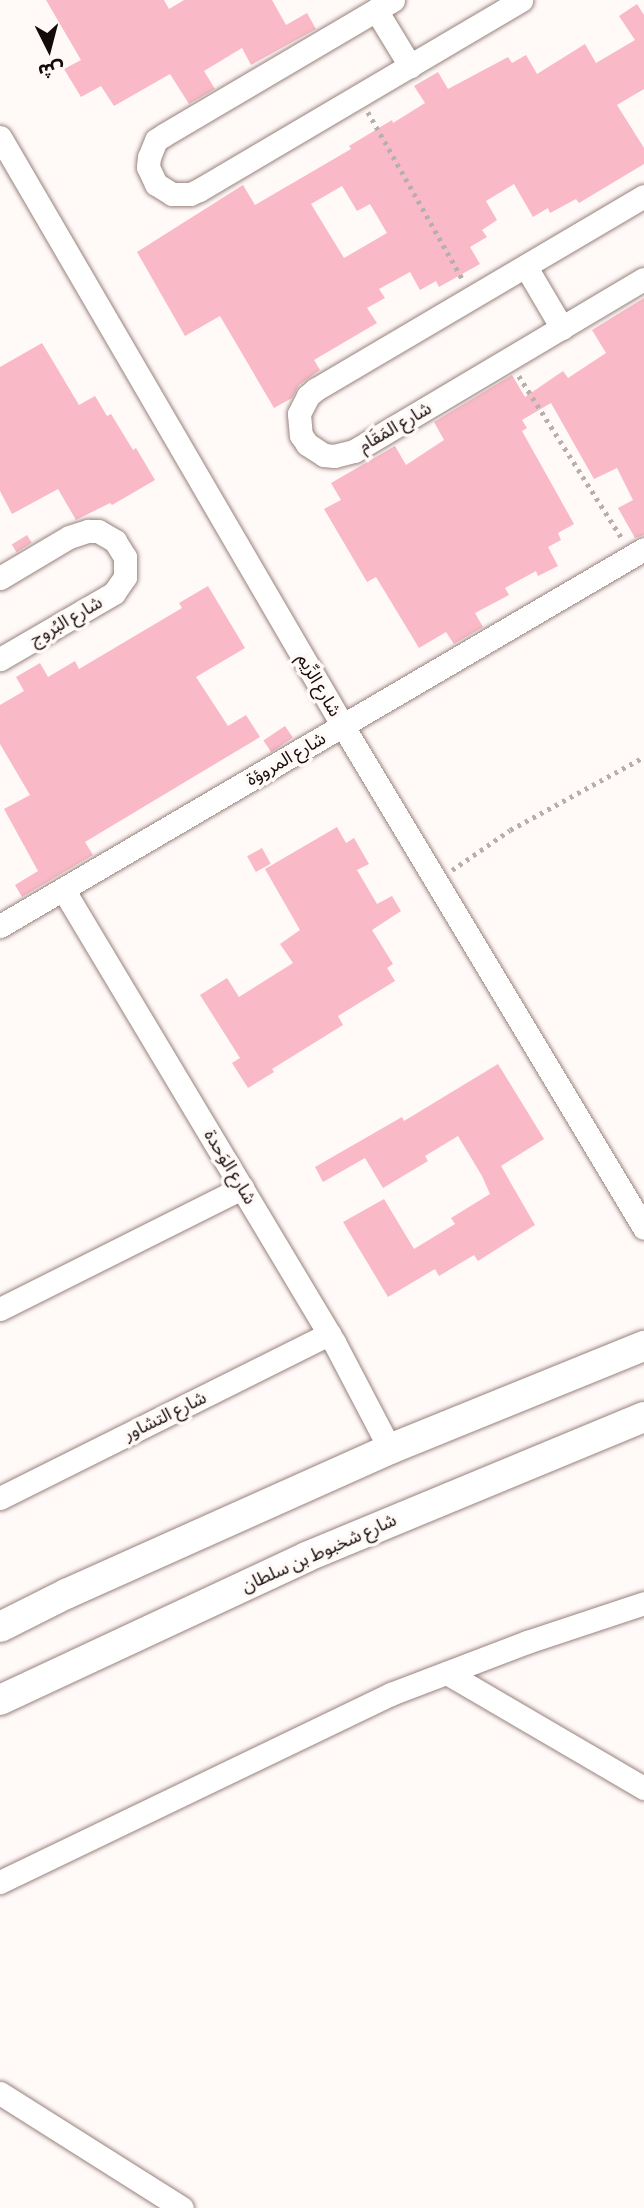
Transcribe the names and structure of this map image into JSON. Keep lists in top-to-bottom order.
{
  "streets": {
    "main road": ["شارع شخبوط بن سلطان"],
    "street": [
      "شارع المَقَام",
      "شارع البُروج",
      "شارع الرِّيم",
      "شارع المروؤة",
      "شارع الوَحدة",
      "شارع التشاور"
    ]
  },
  "crossings": [
    ["شارع الرِّيم", "شارع المروؤة"],
    ["شارع المروؤة", "شارع الوَحدة"],
    ["شارع الوَحدة", "شارع التشاور"]
  ],
  "north": "bottom"
}
